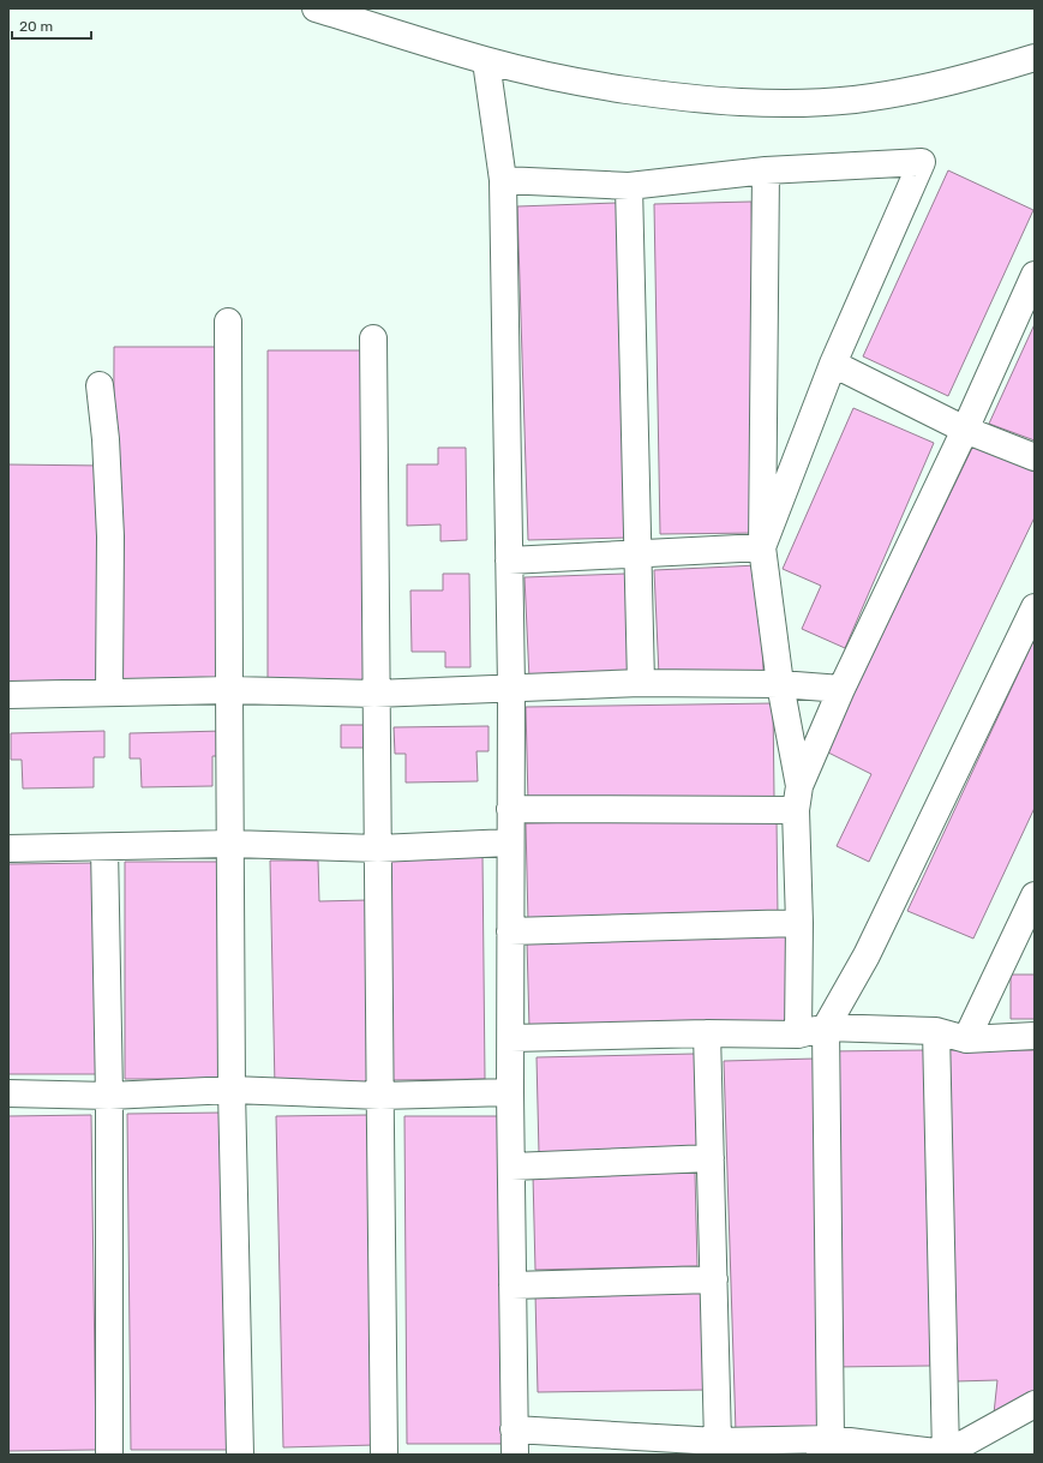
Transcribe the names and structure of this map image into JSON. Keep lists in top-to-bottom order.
{
  "scale_bar": "20 m"
}
